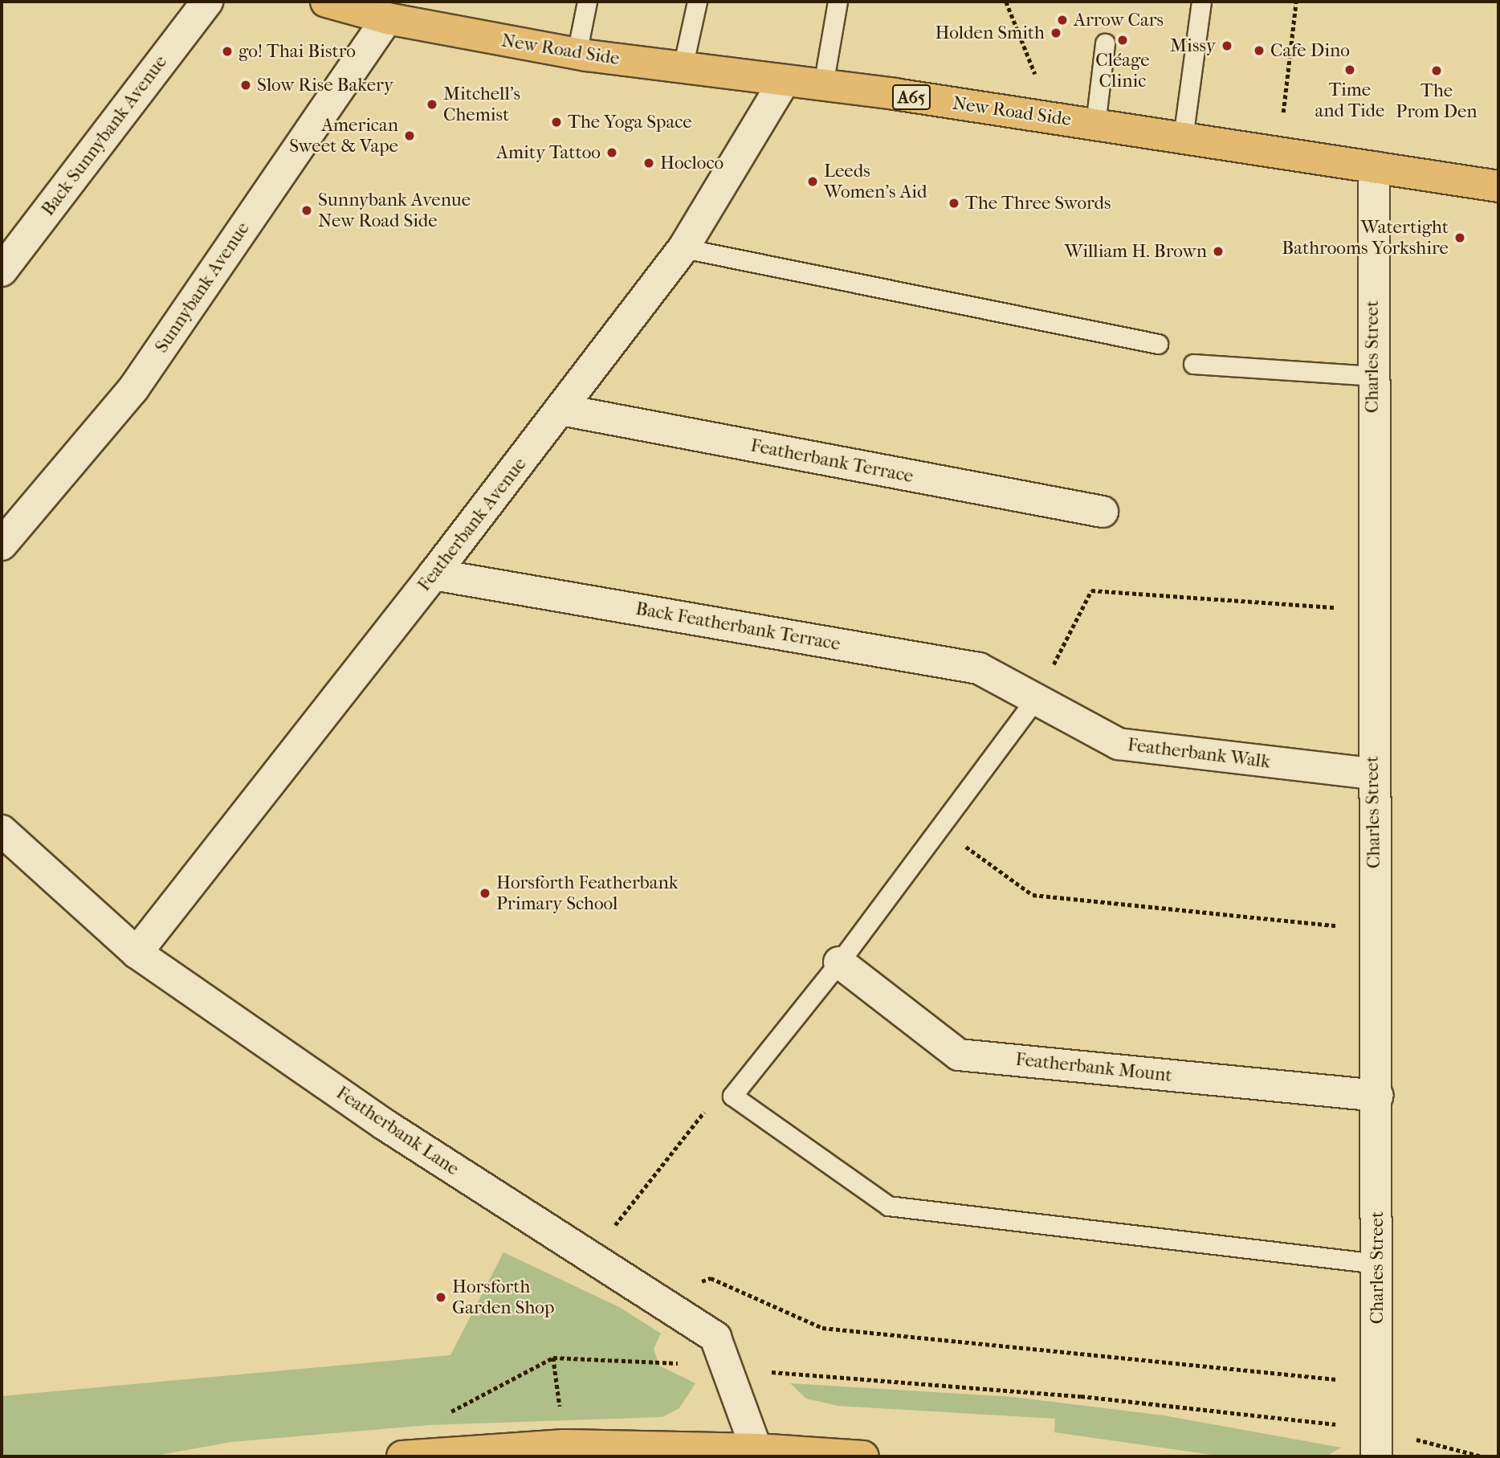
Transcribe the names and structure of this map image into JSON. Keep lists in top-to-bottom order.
{
  "streets": {
    "main road": ["New Road Side", "A65"],
    "street": [
      "Back Sunnybank Avenue",
      "Sunnybank Avenue",
      "Charles Street",
      "Featherbank Terrace",
      "Featherbank Avenue",
      "Back Featherbank Terrace",
      "Featherbank Walk",
      "Featherbank Mount",
      "Featherbank Lane"
    ]
  },
  "crossings": [
    ["New Road Side", "Sunnybank Avenue"],
    ["New Road Side", "Charles Street"],
    ["New Road Side", "Featherbank Avenue"],
    ["Charles Street", "Featherbank Walk"],
    ["Charles Street", "Featherbank Mount"],
    ["Featherbank Terrace", "Featherbank Avenue"],
    ["Featherbank Avenue", "Back Featherbank Terrace"],
    ["Featherbank Avenue", "Featherbank Lane"],
    ["Back Featherbank Terrace", "Featherbank Walk"]
  ],
  "places": [
    "Arrow Cars",
    "Holden Smith",
    "Cléage Clinic",
    "Missy",
    "Cafe Dino",
    "go! Thai Bistro",
    "Time and Tide",
    "The Prom Den",
    "Slow Rise Bakery",
    "Mitchell's Chemist",
    "The Yoga Space",
    "American Sweet & Vape",
    "Amity Tattoo",
    "Hocloco",
    "Leeds Women's Aid",
    "The Three Swords",
    "Sunnybank Avenue New Road Side",
    "Watertight Bathrooms Yorkshire",
    "William H. Brown",
    "Horsforth Featherbank Primary School",
    "Horsforth Garden Shop"
  ]
}
